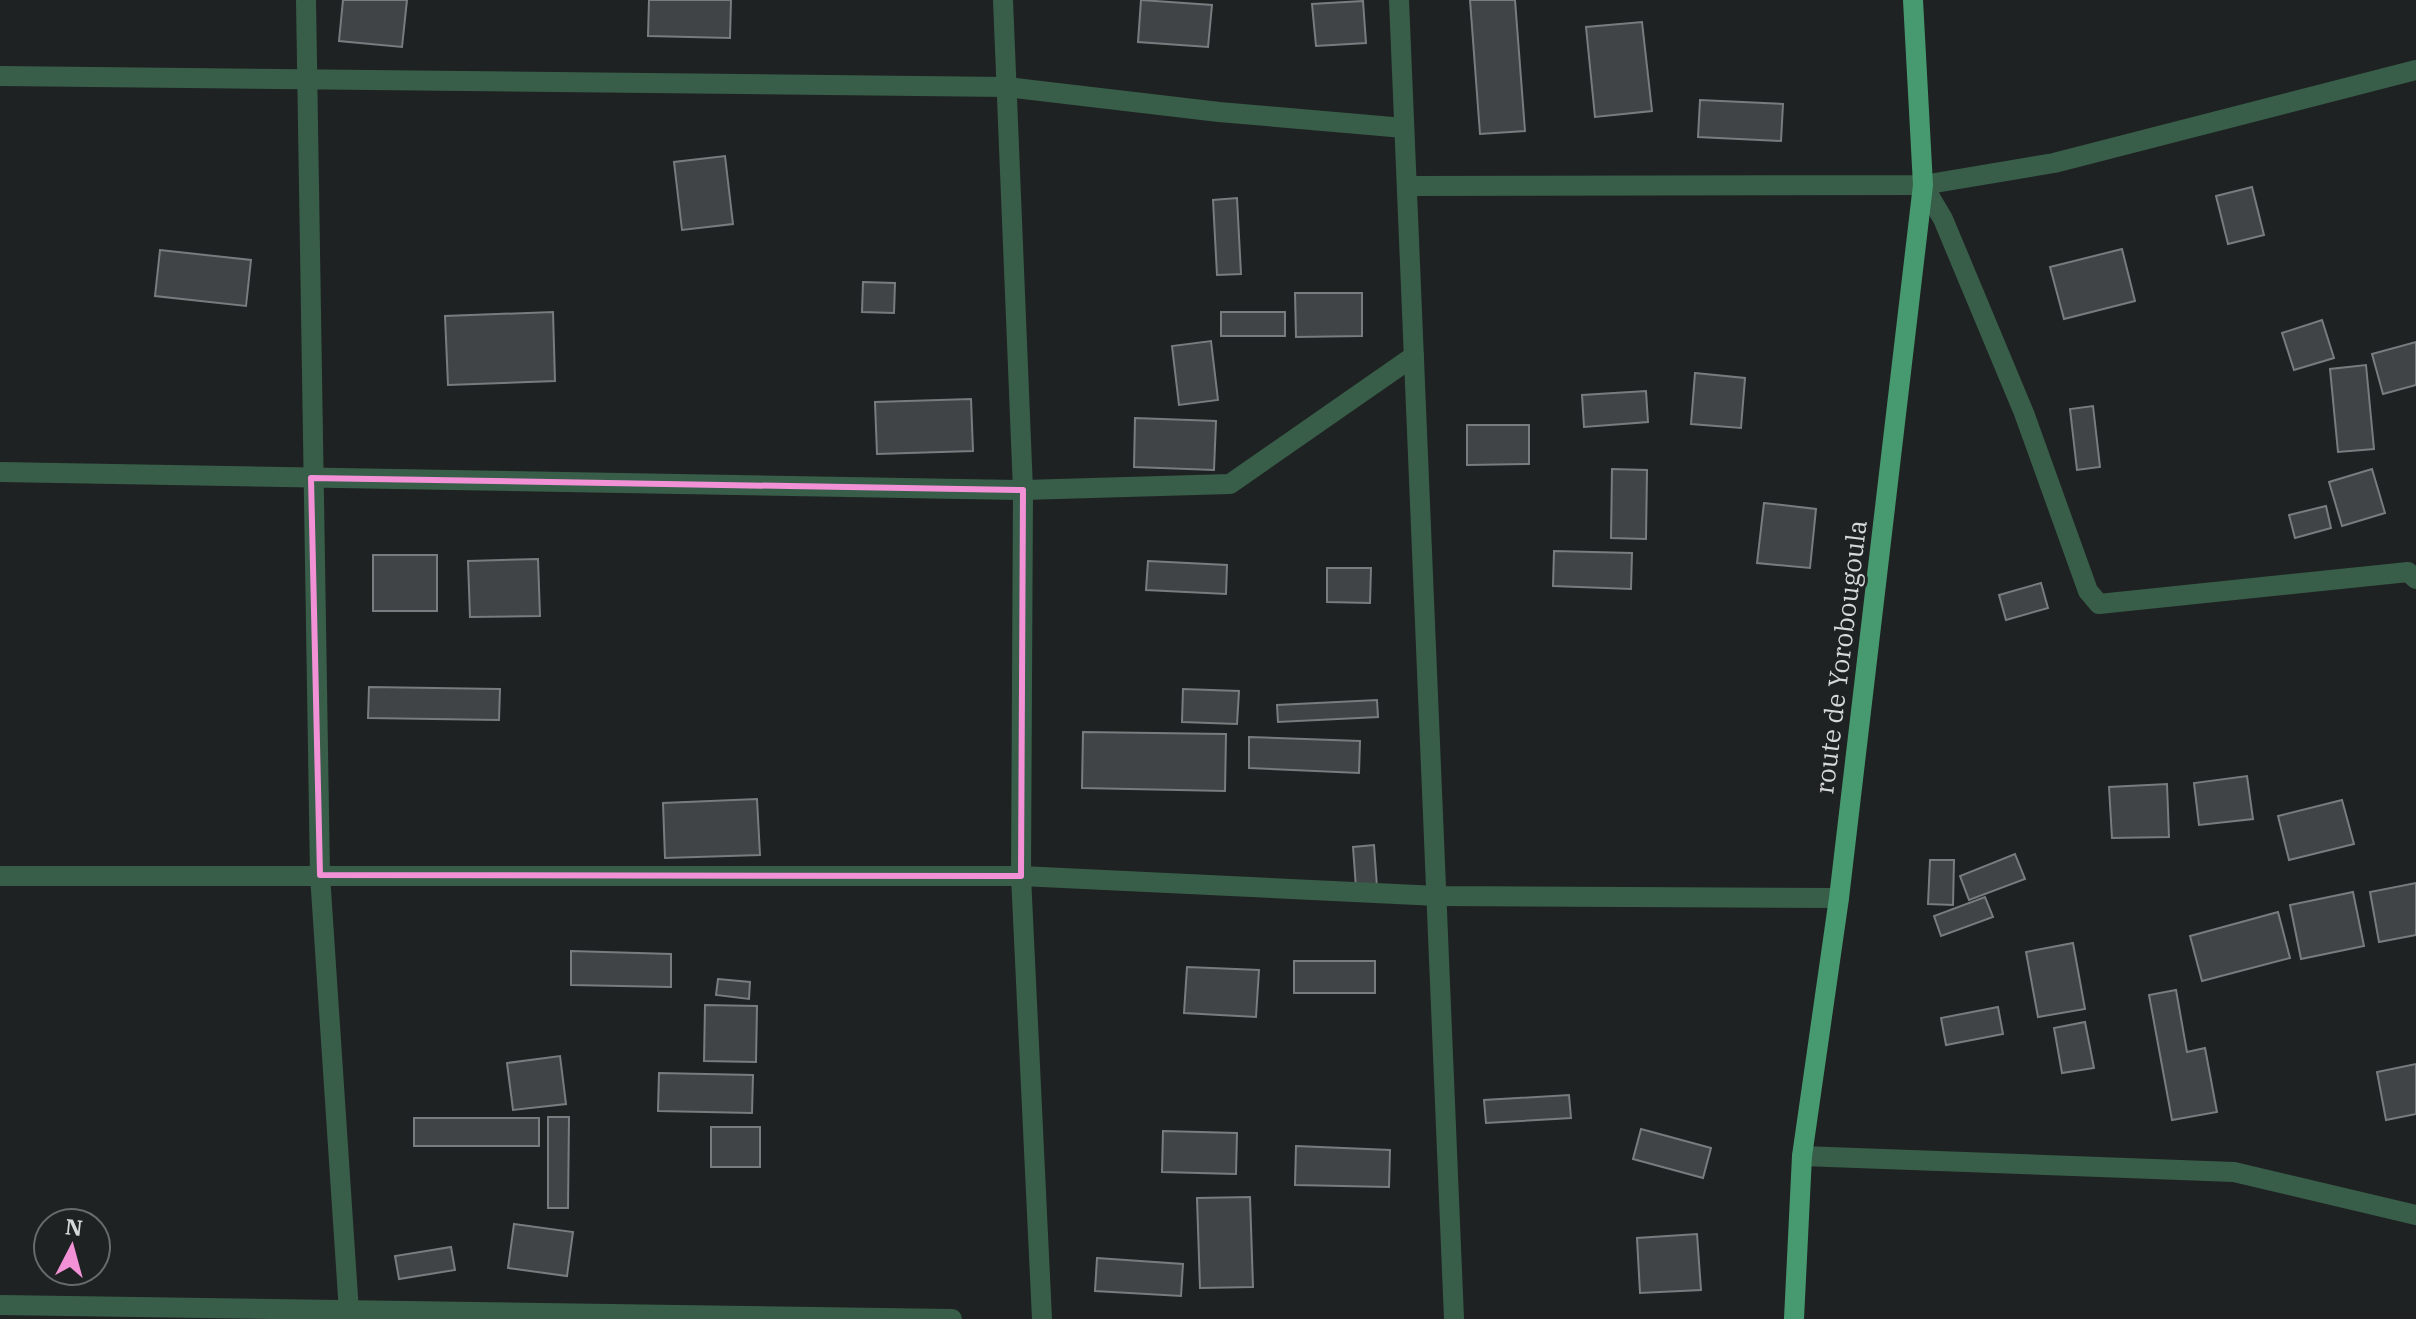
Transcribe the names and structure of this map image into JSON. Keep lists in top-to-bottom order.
{
  "streets": {
    "main road": ["route de Yorobougoula"]
  },
  "north": "top"
}
